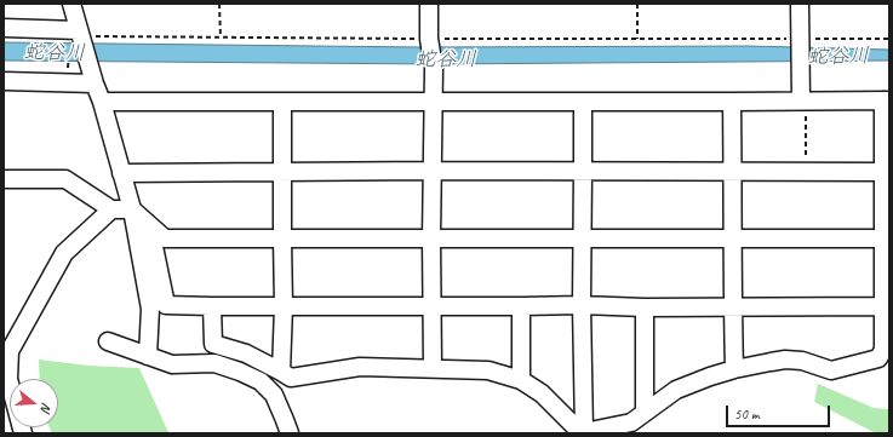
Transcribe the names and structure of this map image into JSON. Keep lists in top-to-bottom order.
{
  "water": ["蛇谷川"],
  "scale_bar": "50 m",
  "north": "right"
}
